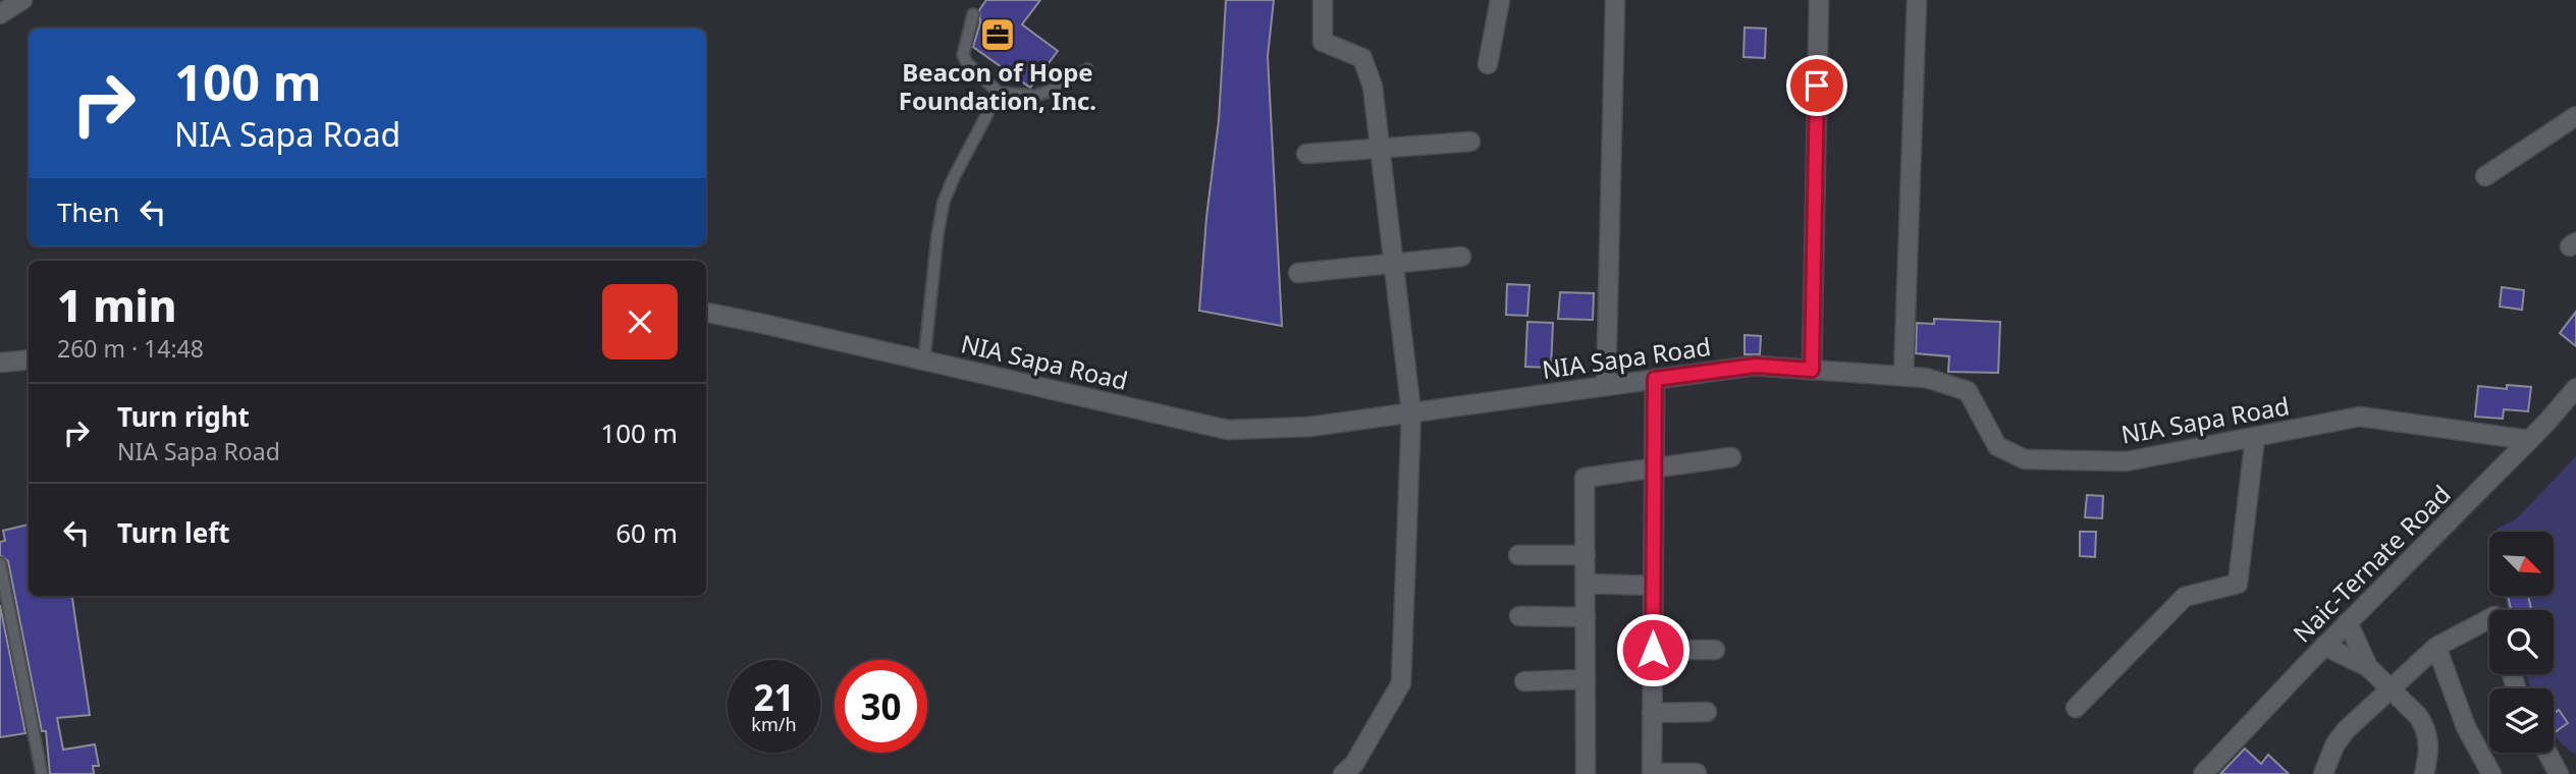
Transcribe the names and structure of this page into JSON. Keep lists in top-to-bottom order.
{
  "streets": {
    "street": ["NIA Sapa Road", "Naic-Ternate Road"]
  },
  "crossings": [
    ["NIA Sapa Road", "Naic-Ternate Road"]
  ],
  "places": {
    "office": ["Beacon of Hope Foundation, Inc."]
  },
  "north": "bottom right",
  "page": {
    "turn": ["100 m", "NIA Sapa Road"],
    "then": "Then",
    "heading": ["1 min", "260 m · 14:48"],
    "list": [
      {
        "name": "Turn right",
        "note": "NIA Sapa Road",
        "value": "100 m"
      },
      {
        "name": "Turn left",
        "value": "60 m"
      }
    ],
    "speed": "21 km/h",
    "limit": "30"
  }
}
